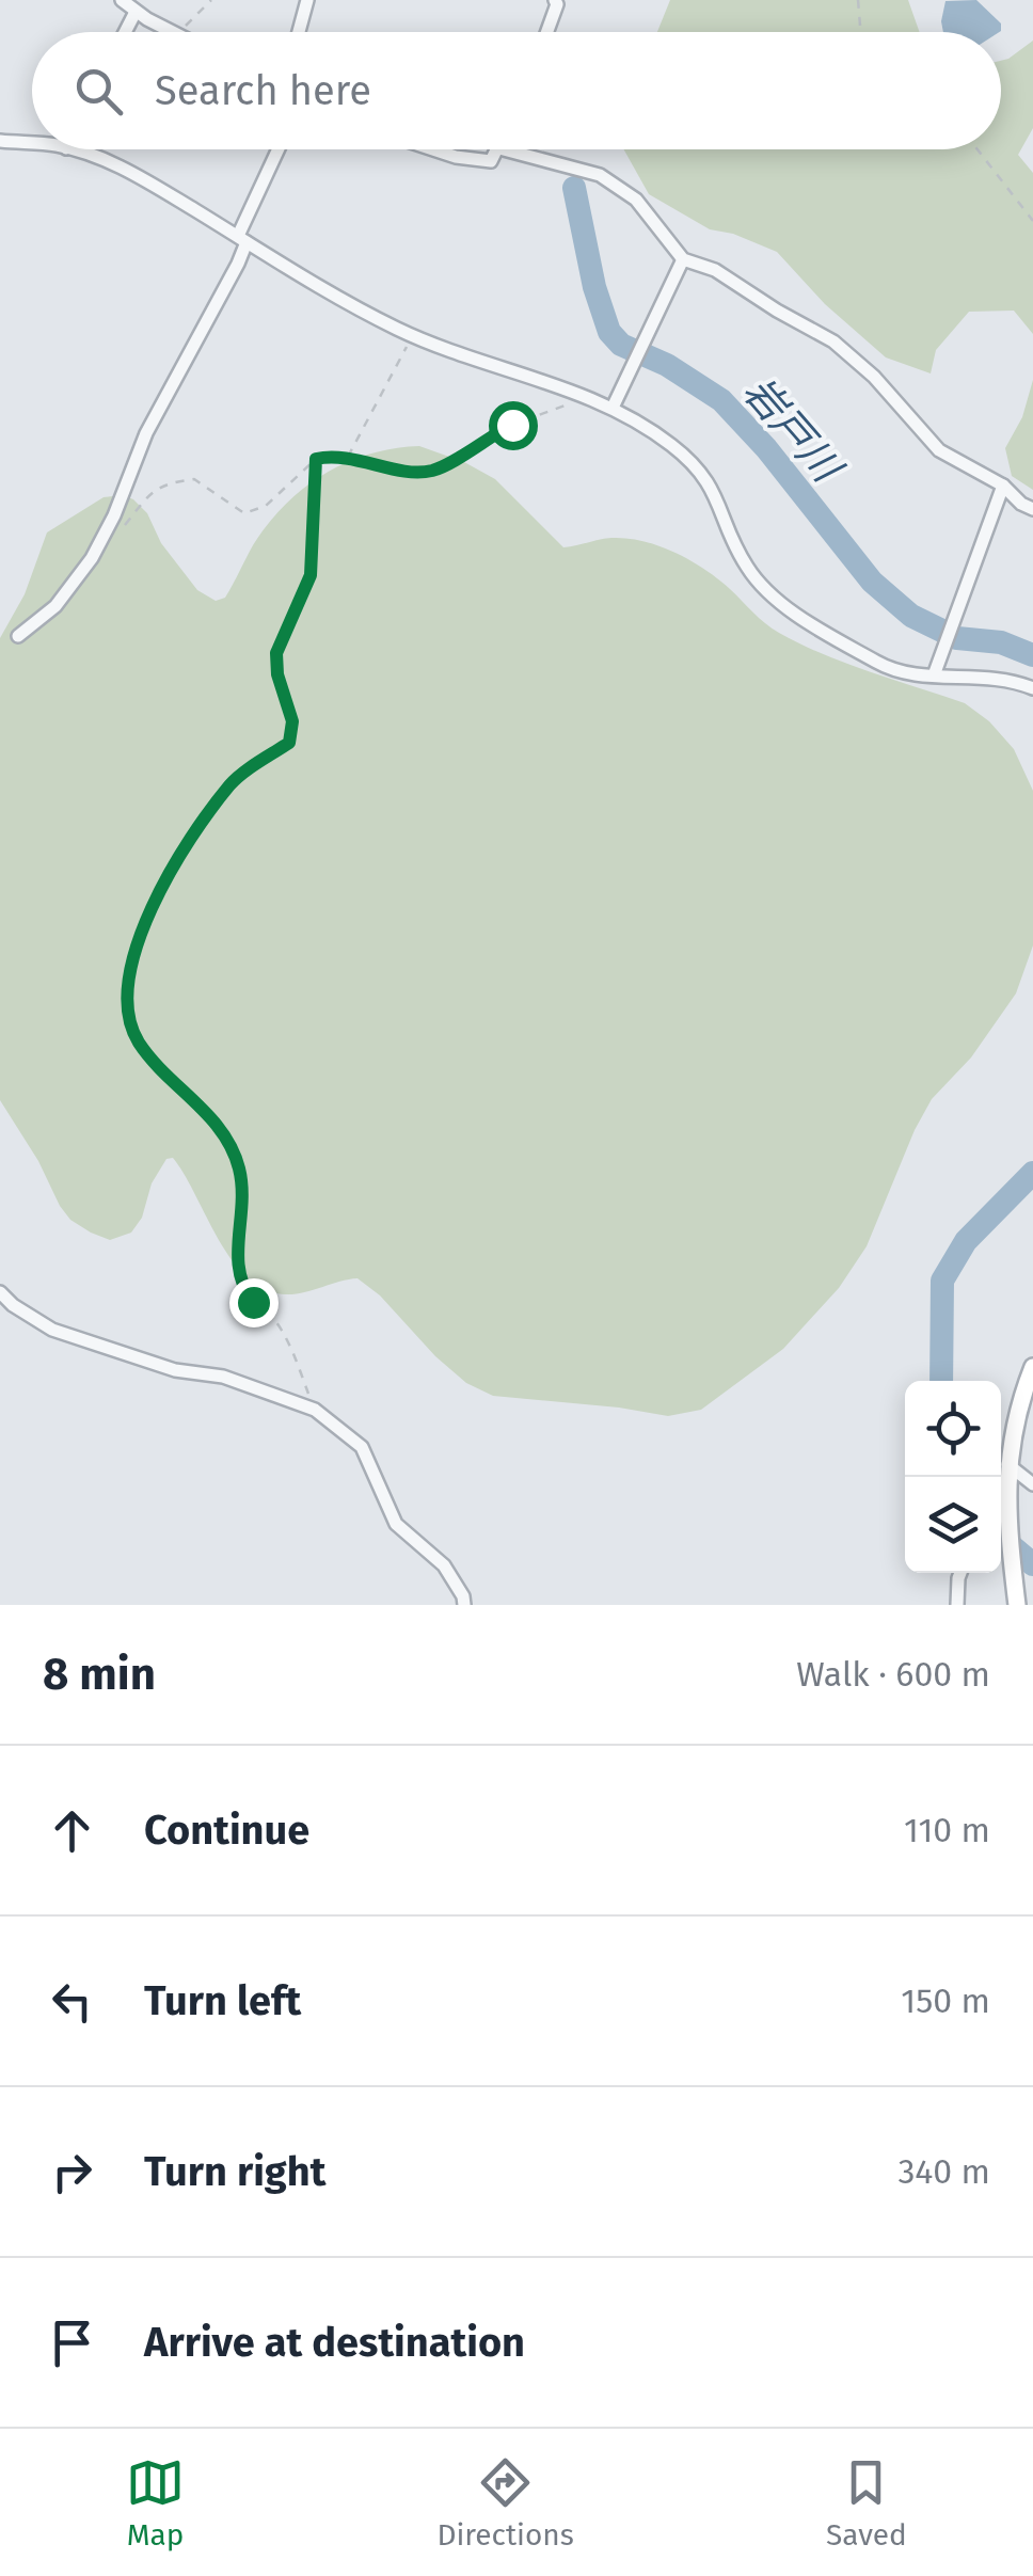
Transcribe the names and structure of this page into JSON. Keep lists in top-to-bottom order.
{
  "water": ["岩戸川"],
  "page": {
    "search": "Search here",
    "heading": ["8 min", "Walk · 600 m"],
    "list": [
      ["Continue", "110 m"],
      ["Turn left", "150 m"],
      ["Turn right", "340 m"],
      "Arrive at destination"
    ],
    "nav": ["Map", "Directions", "Saved"]
  }
}
